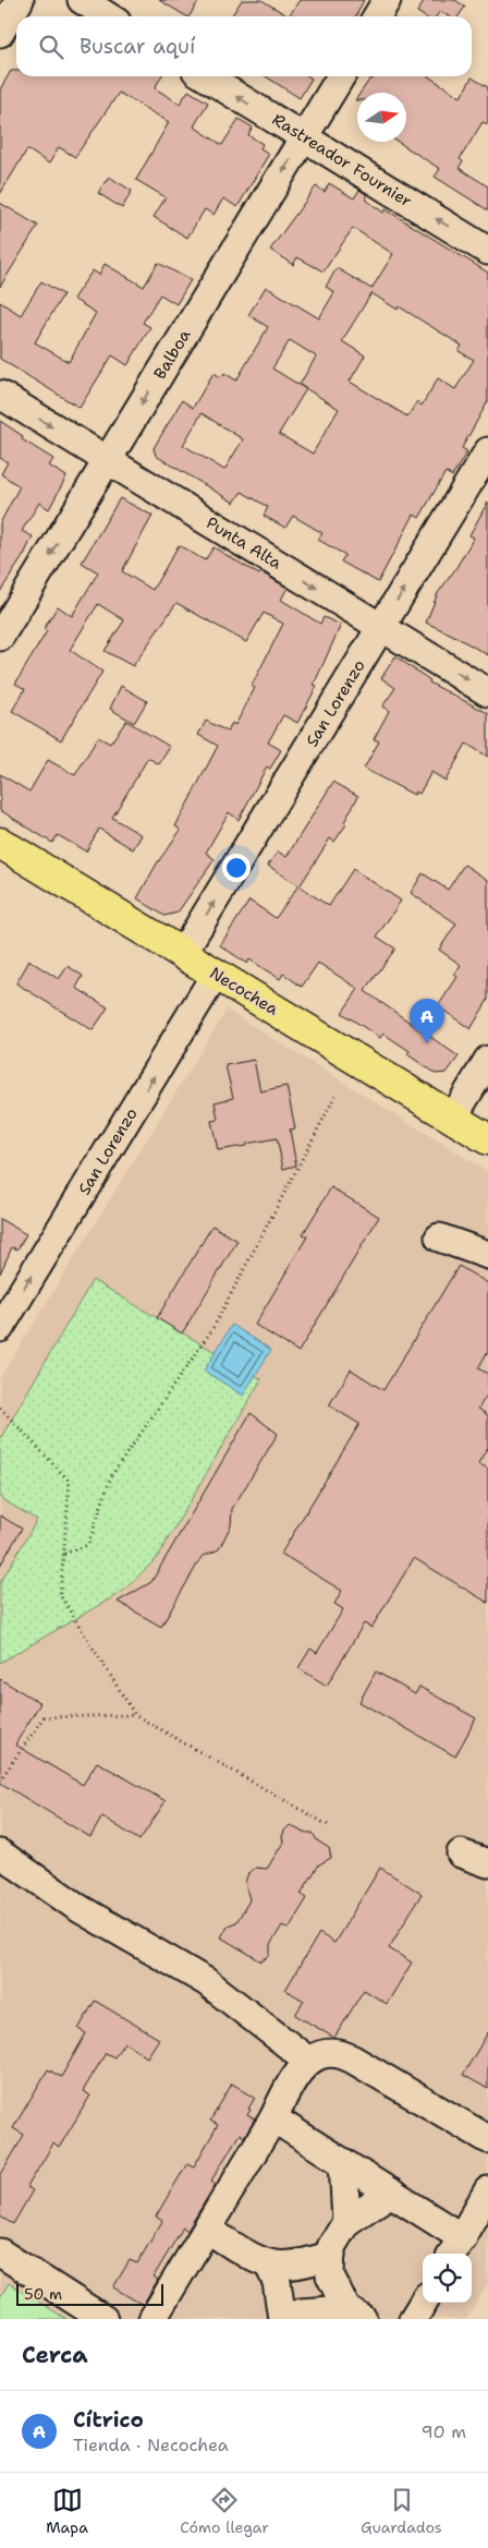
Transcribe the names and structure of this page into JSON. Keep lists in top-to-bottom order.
{
  "streets": {
    "main road": ["Necochea"],
    "street": [
      "Rastreador Fournier",
      "Balboa",
      "Punta Alta",
      "San Lorenzo"
    ]
  },
  "crossings": [
    ["Rastreador Fournier", "Balboa"],
    ["Balboa", "Punta Alta"],
    ["Punta Alta", "San Lorenzo"],
    ["San Lorenzo", "Necochea"]
  ],
  "one_way": [
    "Rastreador Fournier",
    "Balboa",
    "Punta Alta",
    "San Lorenzo"
  ],
  "scale_bar": "50 m",
  "north": "right",
  "page": {
    "search": "Buscar aquí",
    "pins": "A",
    "scale": "50 m",
    "heading": "Cerca",
    "list": [
      {
        "mark": "A",
        "name": "Cítrico",
        "note": "Tienda · Necochea",
        "value": "90 m"
      }
    ],
    "nav": ["Mapa", "Cómo llegar", "Guardados"]
  }
}
